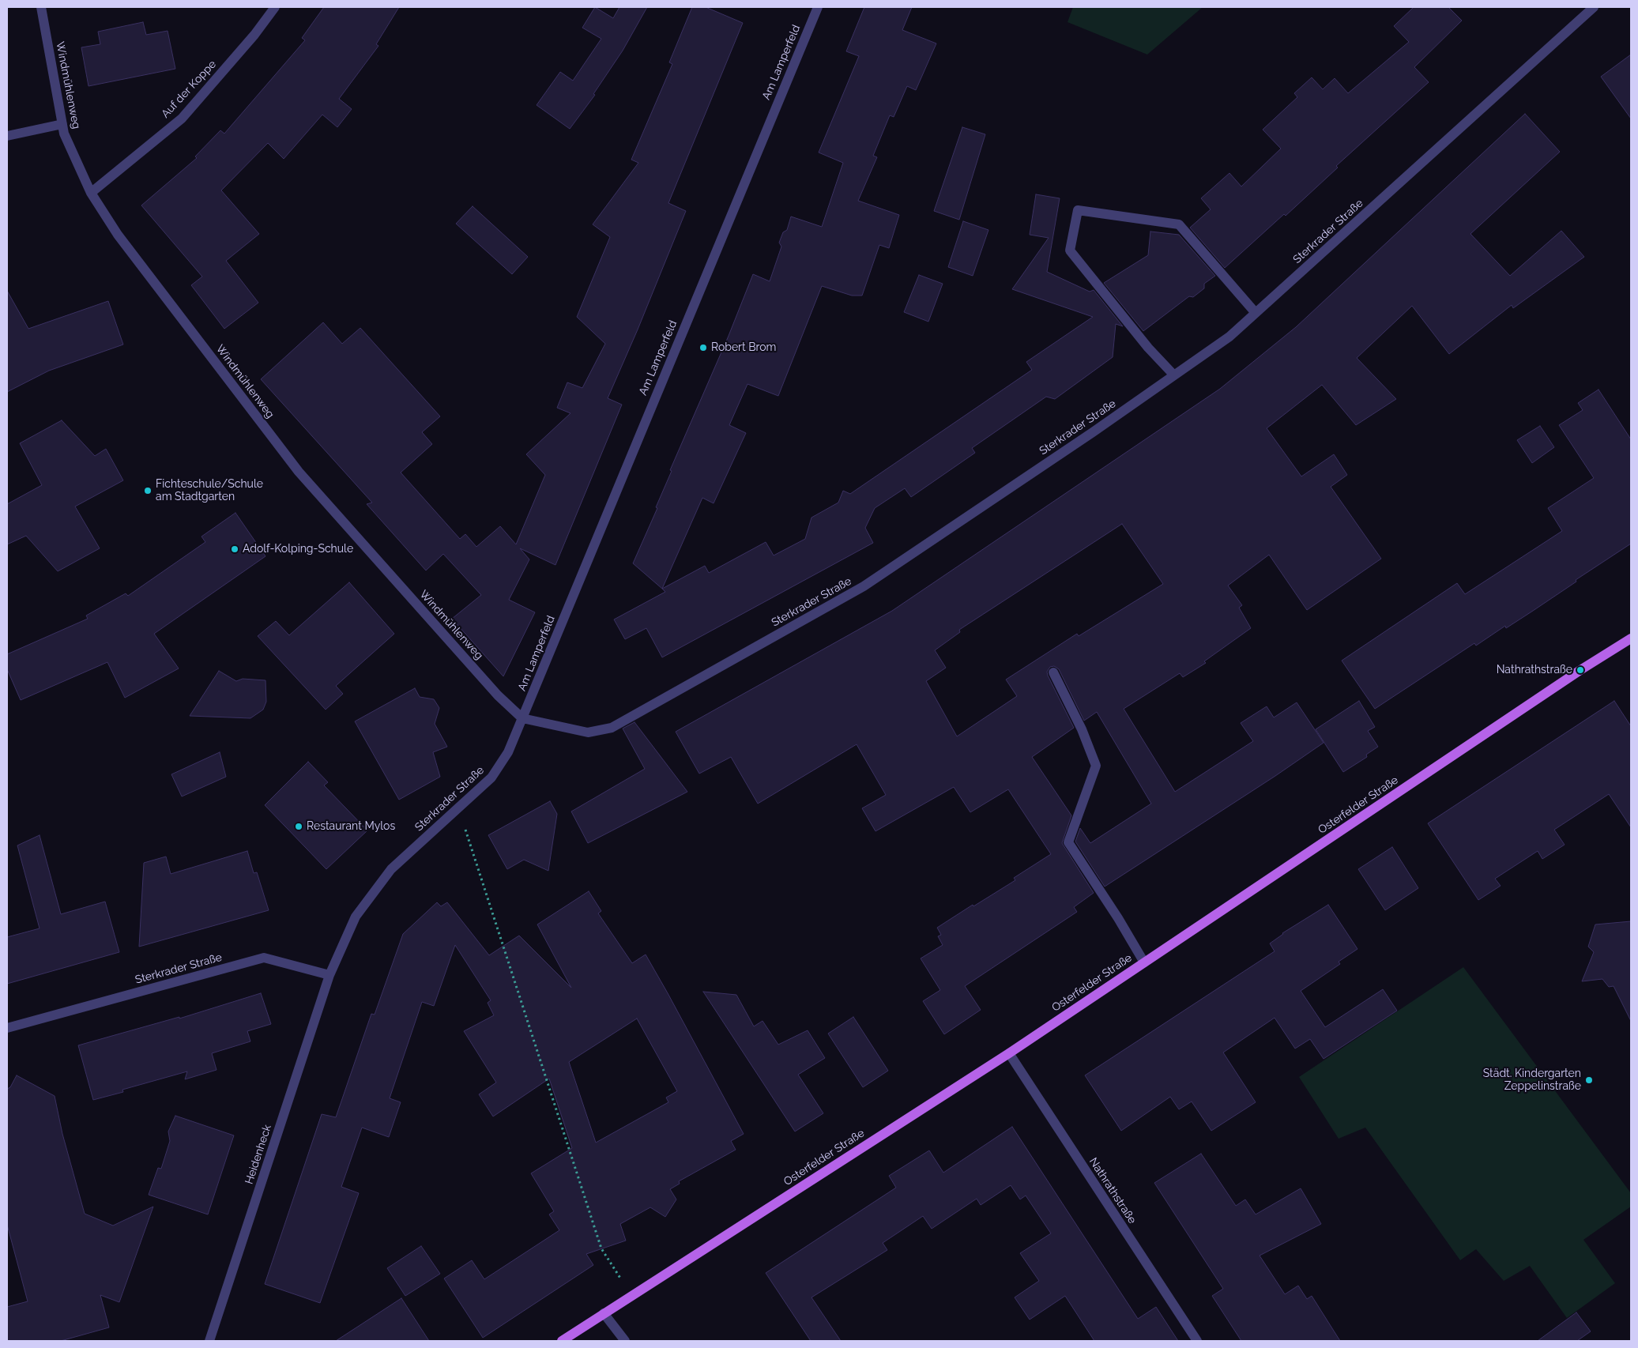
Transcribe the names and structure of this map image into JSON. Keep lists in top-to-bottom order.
{
  "streets": {
    "main road": ["Osterfelder Straße"],
    "street": [
      "Am Lamperfeld",
      "Windmühlenweg",
      "Auf der Koppe",
      "Sterkrader Straße",
      "Heidenheck",
      "Nathrathstraße"
    ]
  },
  "crossings": [
    ["Am Lamperfeld", "Windmühlenweg"],
    ["Am Lamperfeld", "Sterkrader Straße"],
    ["Windmühlenweg", "Auf der Koppe"],
    ["Windmühlenweg", "Sterkrader Straße"],
    ["Sterkrader Straße", "Heidenheck"],
    ["Osterfelder Straße", "Nathrathstraße"]
  ],
  "places": [
    "Robert Brom",
    "Fichteschule/Schule am Stadtgarten",
    "Adolf-Kolping-Schule",
    "Nathrathstraße",
    "Restaurant Mylos",
    "Städt. Kindergarten Zeppelinstraße"
  ]
}
